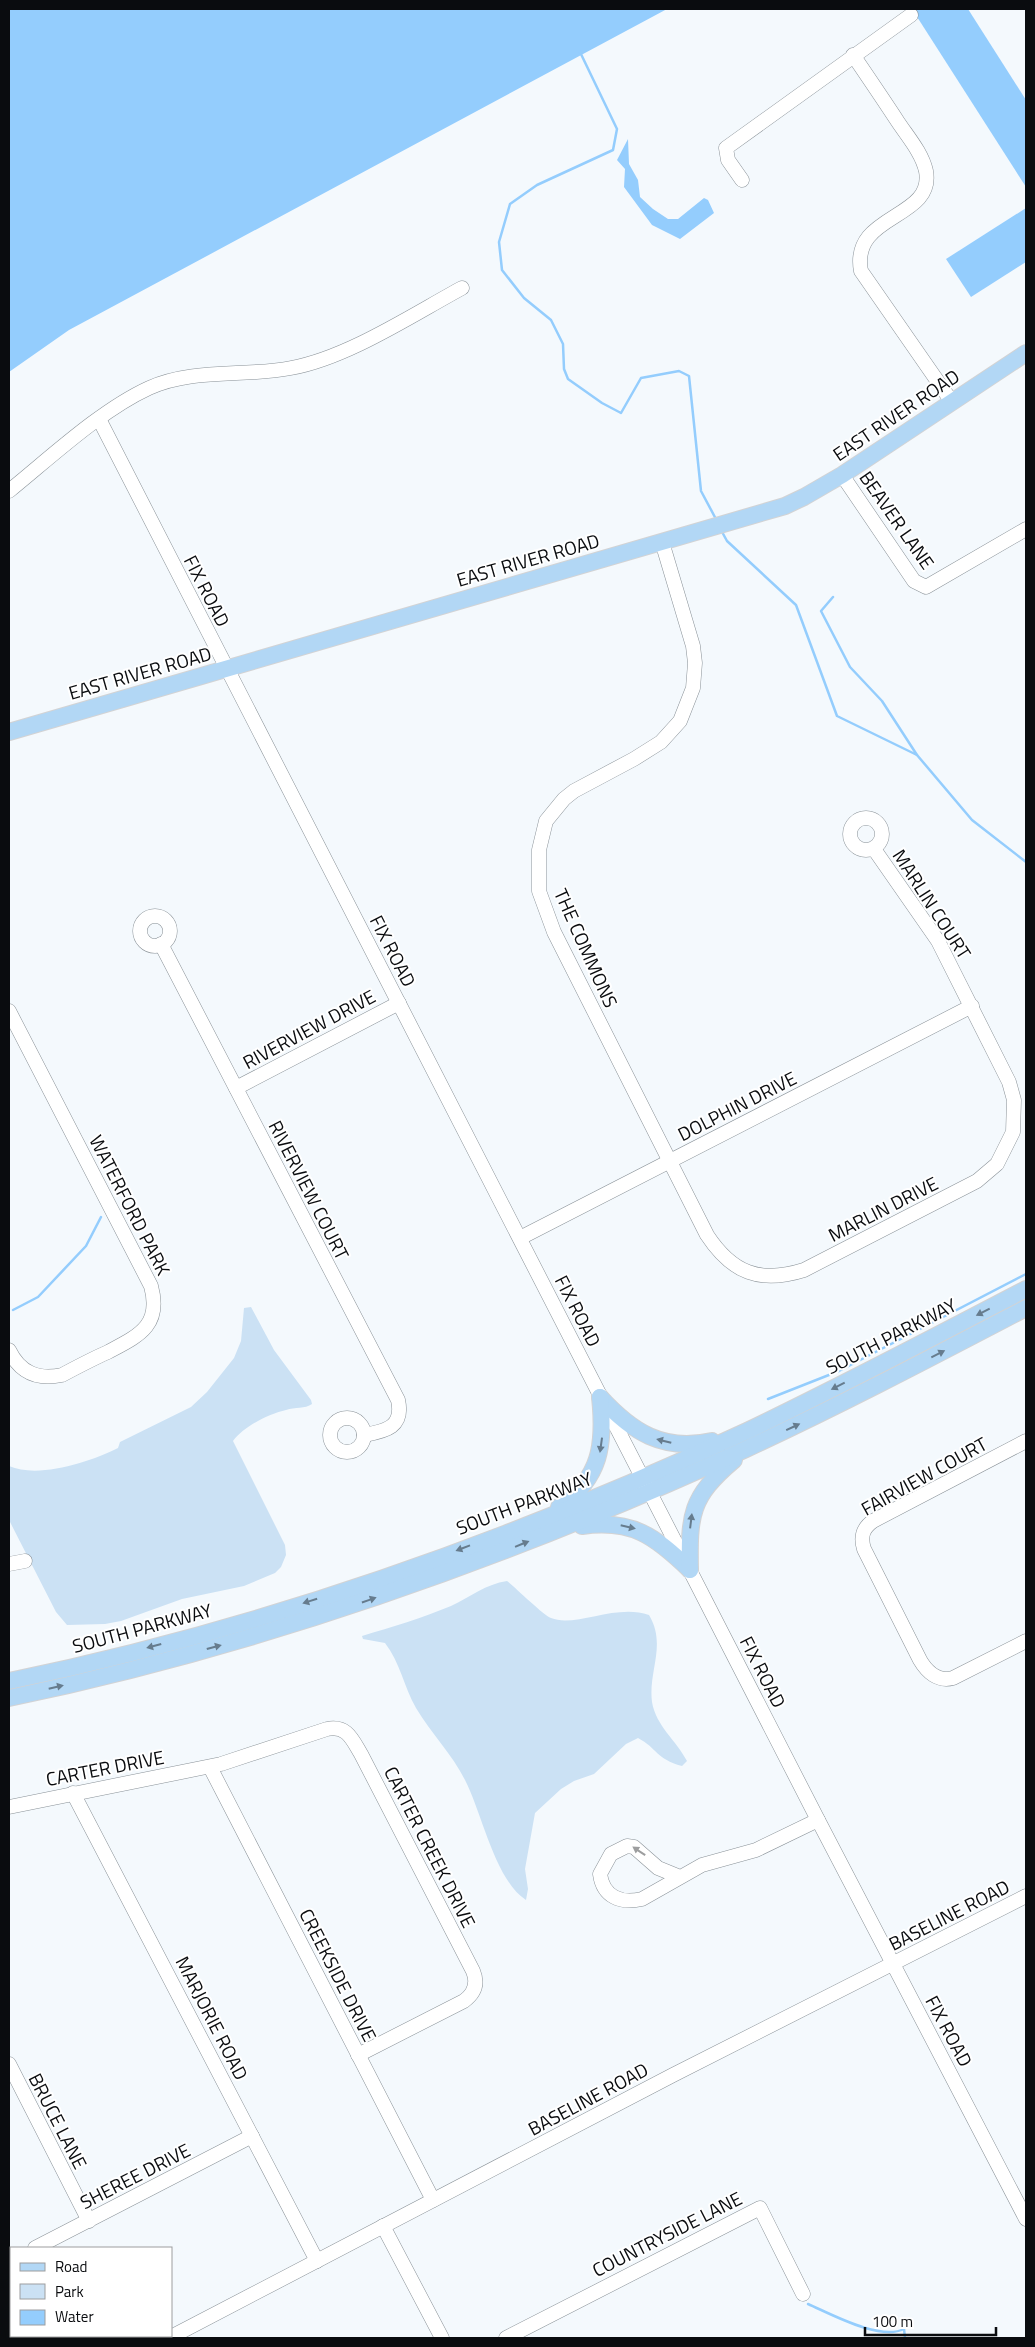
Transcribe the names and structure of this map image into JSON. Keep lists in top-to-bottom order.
{
  "streets": {
    "main road": ["EAST RIVER ROAD", "SOUTH PARKWAY"],
    "street": [
      "BEAVER LANE",
      "FIX ROAD",
      "MARLIN COURT",
      "THE COMMONS",
      "RIVERVIEW DRIVE",
      "DOLPHIN DRIVE",
      "RIVERVIEW COURT",
      "WATERFORD PARK",
      "MARLIN DRIVE",
      "FAIRVIEW COURT",
      "CARTER DRIVE",
      "CARTER CREEK DRIVE",
      "BASELINE ROAD",
      "CREEKSIDE DRIVE",
      "MARJORIE ROAD",
      "BRUCE LANE",
      "SHEREE DRIVE",
      "COUNTRYSIDE LANE"
    ]
  },
  "crossings": [
    ["EAST RIVER ROAD", "BEAVER LANE"],
    ["EAST RIVER ROAD", "FIX ROAD"],
    ["EAST RIVER ROAD", "THE COMMONS"],
    ["FIX ROAD", "RIVERVIEW DRIVE"],
    ["FIX ROAD", "DOLPHIN DRIVE"],
    ["FIX ROAD", "SOUTH PARKWAY"],
    ["FIX ROAD", "BASELINE ROAD"],
    ["MARLIN COURT", "DOLPHIN DRIVE"],
    ["MARLIN COURT", "MARLIN DRIVE"],
    ["THE COMMONS", "DOLPHIN DRIVE"],
    ["THE COMMONS", "MARLIN DRIVE"],
    ["RIVERVIEW DRIVE", "RIVERVIEW COURT"],
    ["DOLPHIN DRIVE", "MARLIN DRIVE"],
    ["CARTER DRIVE", "CARTER CREEK DRIVE"],
    ["CARTER DRIVE", "CREEKSIDE DRIVE"],
    ["CARTER DRIVE", "MARJORIE ROAD"],
    ["CARTER CREEK DRIVE", "CREEKSIDE DRIVE"],
    ["BASELINE ROAD", "CREEKSIDE DRIVE"],
    ["BASELINE ROAD", "MARJORIE ROAD"],
    ["MARJORIE ROAD", "SHEREE DRIVE"],
    ["BRUCE LANE", "SHEREE DRIVE"]
  ],
  "legend": ["Road", "Park", "Water"],
  "scale_bar": "100 m"
}
